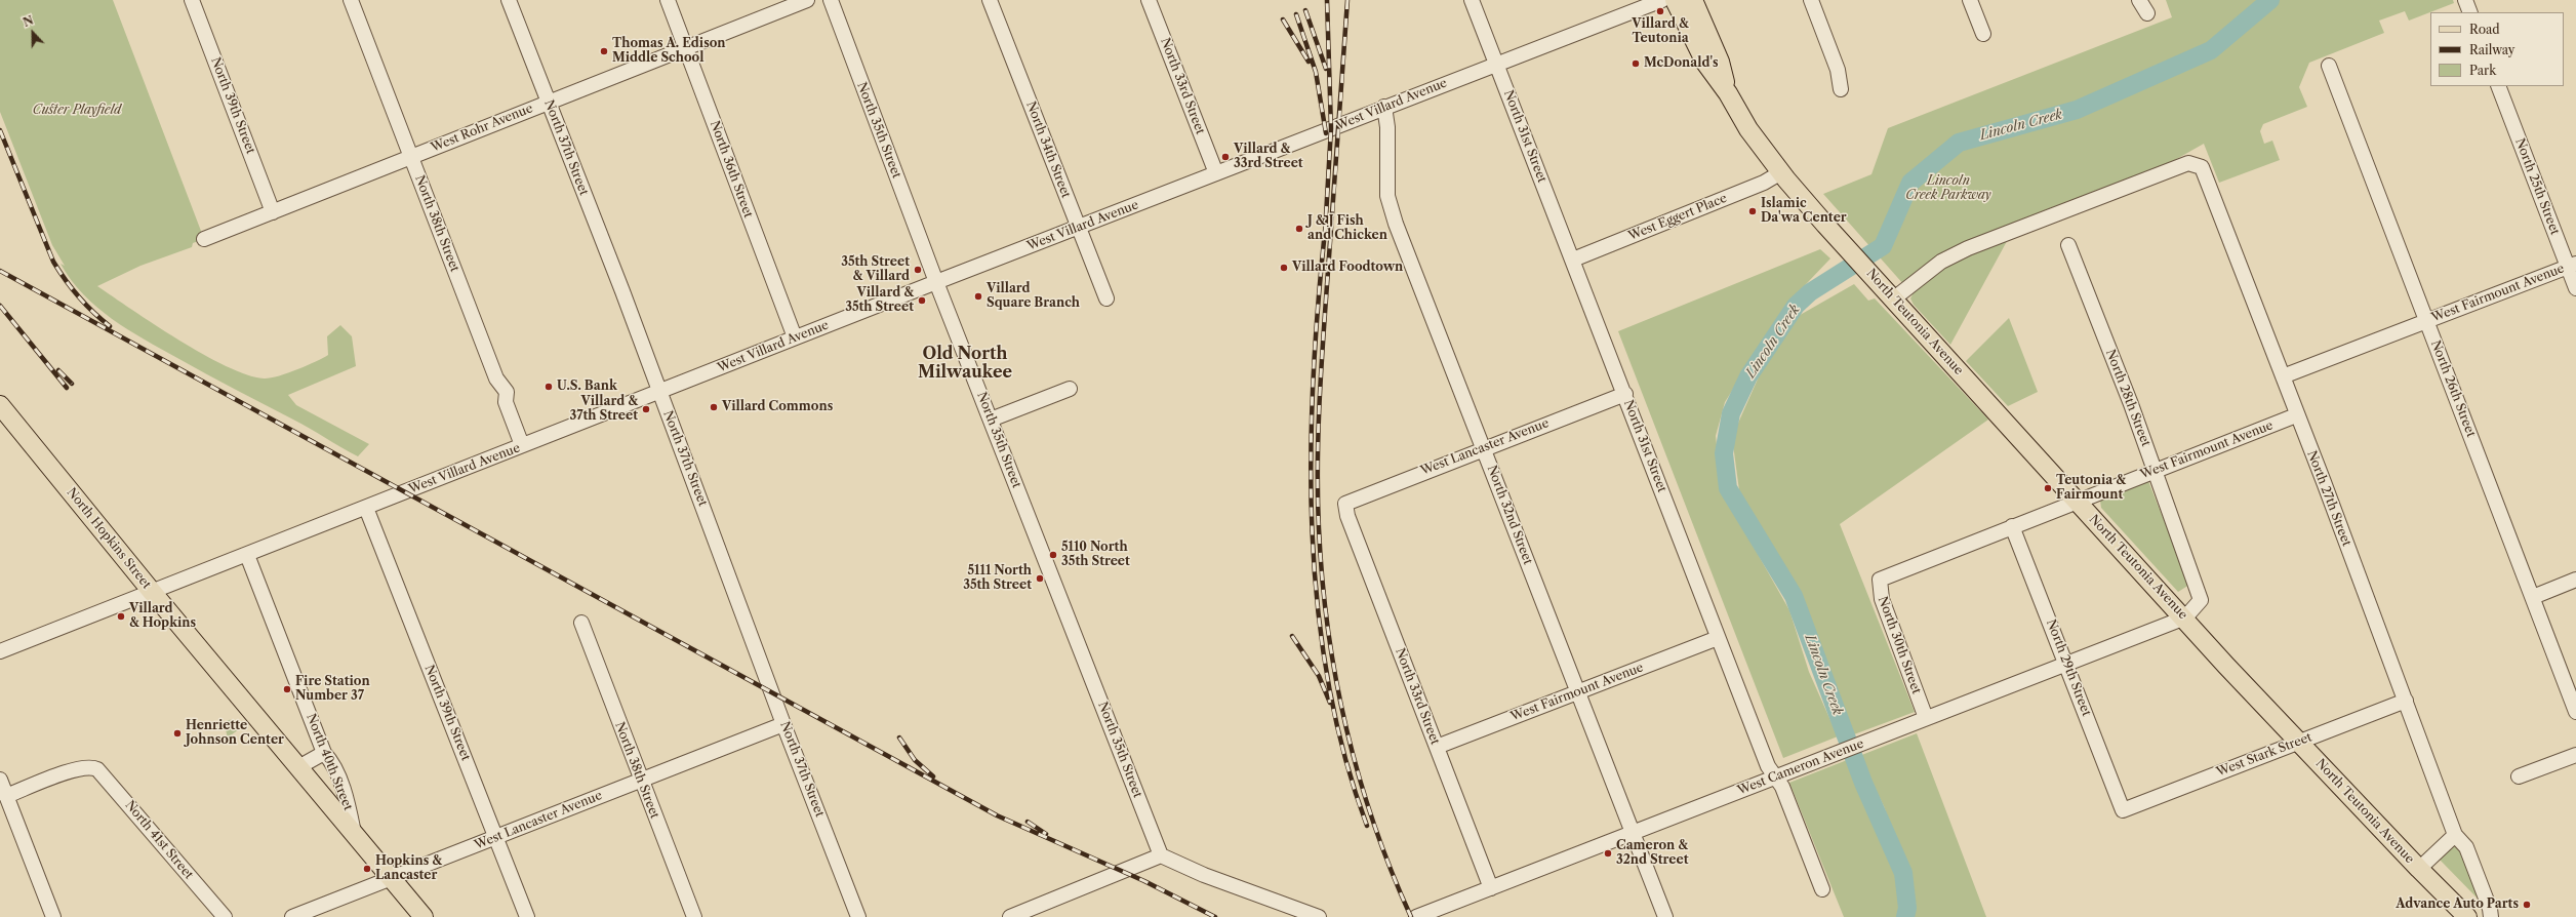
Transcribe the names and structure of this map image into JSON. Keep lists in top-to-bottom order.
{
  "streets": {
    "main road": ["North Teutonia Avenue", "North Hopkins Street"],
    "street": [
      "North 33rd Street",
      "West Villard Avenue",
      "North 39th Street",
      "West Rohr Avenue",
      "North 35th Street",
      "North 31st Street",
      "North 37th Street",
      "North 34th Street",
      "North 36th Street",
      "North 25th Street",
      "West Eggert Place",
      "North 38th Street",
      "West Fairmount Avenue",
      "North 26th Street",
      "North 28th Street",
      "West Lancaster Avenue",
      "North 27th Street",
      "North 32nd Street",
      "North 30th Street",
      "North 29th Street",
      "West Stark Street",
      "North 40th Street",
      "West Cameron Avenue",
      "North 41st Street"
    ]
  },
  "crossings": [
    ["North 33rd Street", "West Villard Avenue"],
    ["North 33rd Street", "West Fairmount Avenue"],
    ["North 33rd Street", "West Lancaster Avenue"],
    ["North 33rd Street", "West Cameron Avenue"],
    ["West Villard Avenue", "North 39th Street"],
    ["West Villard Avenue", "North 35th Street"],
    ["West Villard Avenue", "North 31st Street"],
    ["West Villard Avenue", "North 37th Street"],
    ["West Villard Avenue", "North 34th Street"],
    ["West Villard Avenue", "North 36th Street"],
    ["West Villard Avenue", "North 38th Street"],
    ["West Villard Avenue", "North 32nd Street"],
    ["West Villard Avenue", "North Hopkins Street"],
    ["West Villard Avenue", "North 40th Street"],
    ["North 39th Street", "West Rohr Avenue"],
    ["North 39th Street", "West Lancaster Avenue"],
    ["West Rohr Avenue", "North 37th Street"],
    ["West Rohr Avenue", "North 36th Street"],
    ["West Rohr Avenue", "North 38th Street"],
    ["North 31st Street", "West Eggert Place"],
    ["North 31st Street", "West Fairmount Avenue"],
    ["North 31st Street", "West Lancaster Avenue"],
    ["North 31st Street", "West Cameron Avenue"],
    ["North 37th Street", "West Lancaster Avenue"],
    ["North 25th Street", "West Fairmount Avenue"],
    ["West Eggert Place", "North Teutonia Avenue"],
    ["North 38th Street", "West Lancaster Avenue"],
    ["West Fairmount Avenue", "North Teutonia Avenue"],
    ["West Fairmount Avenue", "North 26th Street"],
    ["West Fairmount Avenue", "North 28th Street"],
    ["West Fairmount Avenue", "North 27th Street"],
    ["West Fairmount Avenue", "North 32nd Street"],
    ["West Fairmount Avenue", "North 30th Street"],
    ["West Fairmount Avenue", "North 29th Street"],
    ["North Teutonia Avenue", "North 28th Street"],
    ["North Teutonia Avenue", "North 27th Street"],
    ["North Teutonia Avenue", "West Stark Street"],
    ["North Teutonia Avenue", "West Cameron Avenue"],
    ["North 28th Street", "West Cameron Avenue"],
    ["West Lancaster Avenue", "North 32nd Street"],
    ["West Lancaster Avenue", "North Hopkins Street"],
    ["North 27th Street", "West Stark Street"],
    ["North 32nd Street", "West Cameron Avenue"],
    ["North Hopkins Street", "North 40th Street"],
    ["North 30th Street", "West Cameron Avenue"],
    ["North 29th Street", "West Stark Street"],
    ["North 29th Street", "West Cameron Avenue"]
  ],
  "districts": ["Old North Milwaukee"],
  "water": ["Lincoln Creek"],
  "parks": ["Custer Playfield", "Lincoln Creek Parkway"],
  "places": [
    "Villard & Teutonia",
    "Thomas A. Edison Middle School",
    "McDonald's",
    "Villard & 33rd Street",
    "Islamic Da'wa Center",
    "J & J Fish and Chicken",
    "Villard Foodtown",
    "35th Street & Villard",
    "Villard Square Branch",
    "Villard & 35th Street",
    "U.S. Bank",
    "Villard Commons",
    "Villard & 37th Street",
    "Teutonia & Fairmount",
    "5110 North 35th Street",
    "5111 North 35th Street",
    "Villard & Hopkins",
    "Fire Station Number 37",
    "Henriette Johnson Center",
    "Cameron & 32nd Street",
    "Hopkins & Lancaster",
    "Advance Auto Parts"
  ],
  "legend": ["Road", "Railway", "Park"],
  "north": "top"
}
